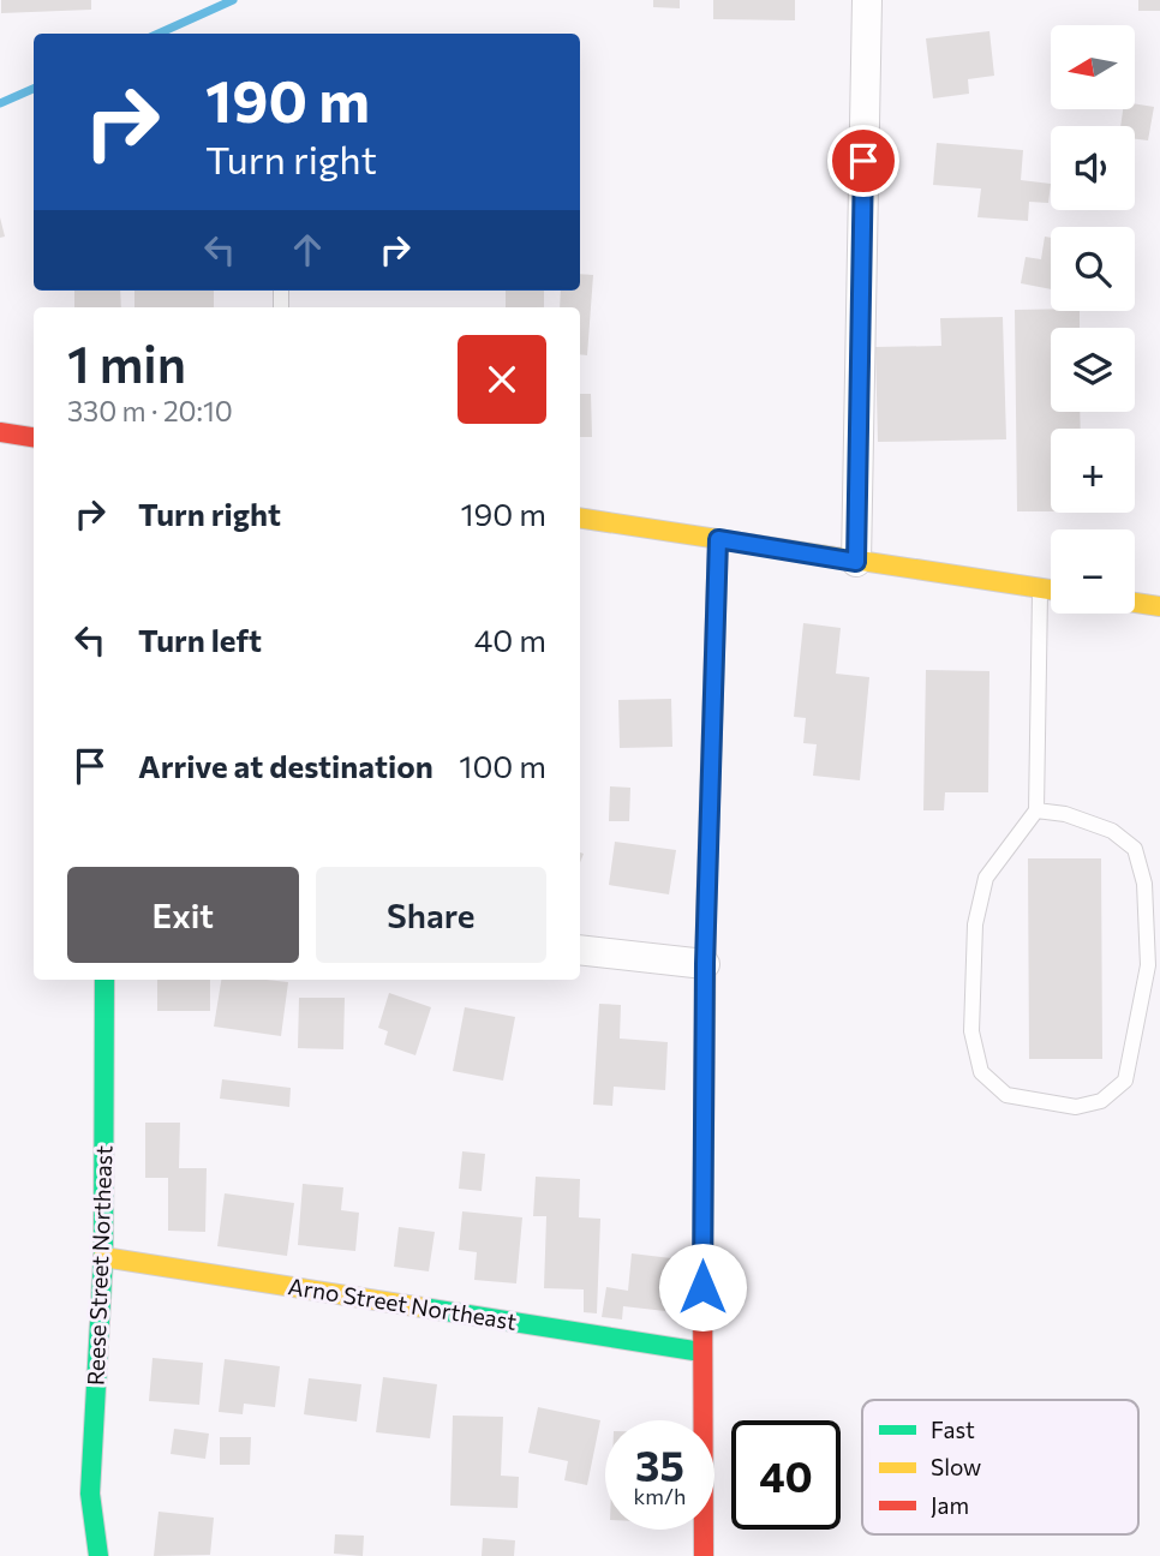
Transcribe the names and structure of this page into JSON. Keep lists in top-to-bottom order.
{
  "streets": {
    "street": ["Reese Street Northeast", "Arno Street Northeast"]
  },
  "crossings": [
    ["Reese Street Northeast", "Arno Street Northeast"]
  ],
  "legend": ["Fast", "Slow", "Jam"],
  "north": "left",
  "page": {
    "map_buttons": ["+", "−"],
    "turn": ["190 m", "Turn right"],
    "heading": ["1 min", "330 m · 20:10"],
    "list": [
      {
        "name": "Turn right",
        "value": "190 m"
      },
      {
        "name": "Turn left",
        "value": "40 m"
      },
      {
        "name": "Arrive at destination",
        "value": "100 m"
      }
    ],
    "buttons": ["Exit", "Share"],
    "speed": "35 km/h",
    "limit": "40"
  }
}
